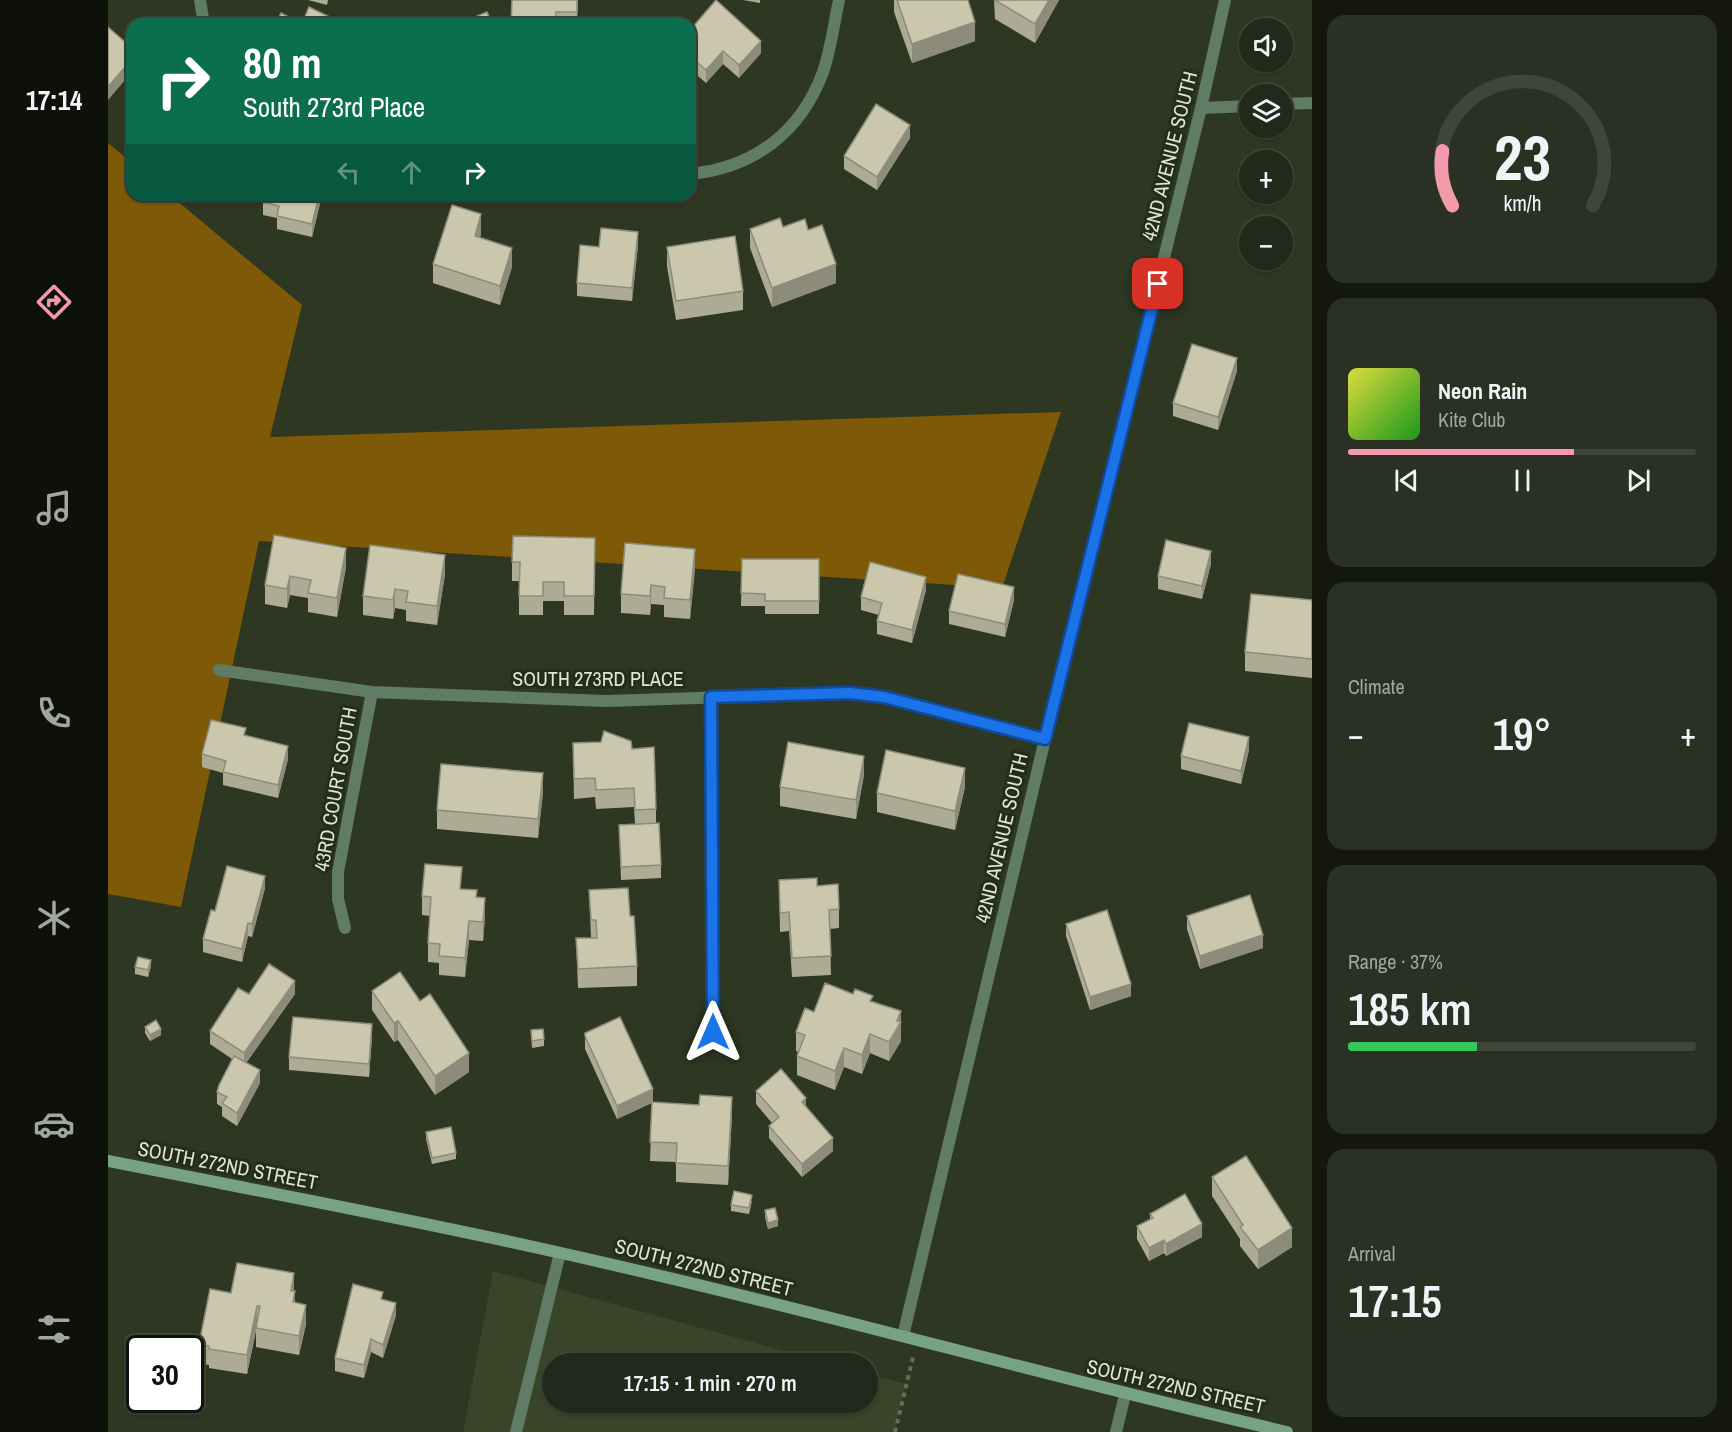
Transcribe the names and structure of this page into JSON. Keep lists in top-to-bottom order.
{
  "streets": {
    "main road": ["SOUTH 272ND STREET"],
    "street": ["42ND AVENUE SOUTH", "SOUTH 273RD PLACE", "43RD COURT SOUTH"]
  },
  "crossings": [
    ["42ND AVENUE SOUTH", "SOUTH 273RD PLACE"],
    ["42ND AVENUE SOUTH", "SOUTH 272ND STREET"],
    ["SOUTH 273RD PLACE", "43RD COURT SOUTH"]
  ],
  "page": {
    "tabs": "17:14",
    "map_buttons": ["+", "−"],
    "turn": ["80 m", "South 273rd Place"],
    "song": ["Neon Rain", "Kite Club"],
    "tile": [
      "Climate",
      ["Range · 37%", "185 km"],
      ["Arrival", "17:15"]
    ],
    "heat": ["−", "19°", "+"],
    "limit": "30",
    "trip": "17:15 · 1 min · 270 m",
    "gauge": ["23", "km/h"]
  }
}
